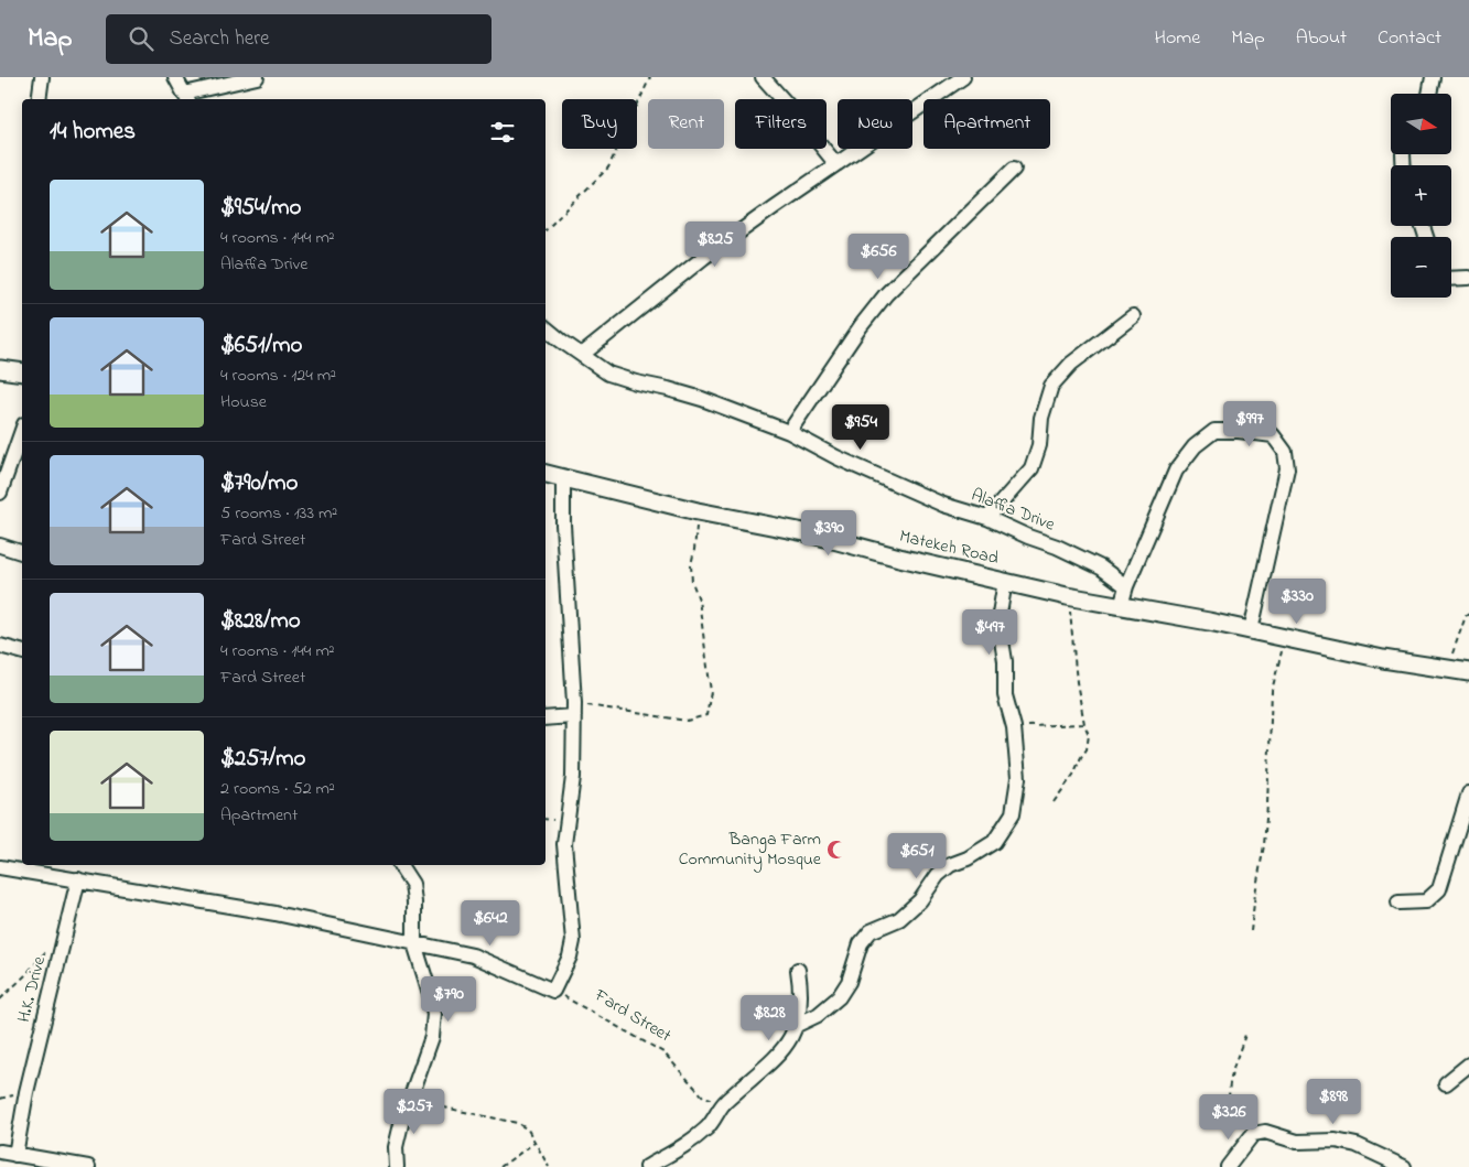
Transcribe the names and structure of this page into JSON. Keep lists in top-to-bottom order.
{
  "streets": {
    "street": ["Alaffia Drive", "Matekeh Road", "H.K. Drive"],
    "path": ["Fard Street"]
  },
  "places": {
    "mosque": ["Banga Farm Community Mosque"]
  },
  "north": "right",
  "page": {
    "header": "Map",
    "search": "Search here",
    "nav": [
      "Home",
      "Map",
      "About",
      "Contact"
    ],
    "map_buttons": ["+", "−"],
    "chip": [
      "Buy",
      "Rent",
      "Filters",
      "New",
      "Apartment"
    ],
    "heading": "14 homes",
    "list": [
      {
        "name": "$954/mo",
        "note": "4 rooms · 144 m² · Alaffia Drive"
      },
      {
        "name": "$651/mo",
        "note": "4 rooms · 124 m² · House"
      },
      {
        "name": "$790/mo",
        "note": "5 rooms · 133 m² · Fard Street"
      },
      {
        "name": "$828/mo",
        "note": "4 rooms · 144 m² · Fard Street"
      },
      {
        "name": "$257/mo",
        "note": "2 rooms · 52 m² · Apartment"
      }
    ],
    "price": [
      "$825",
      "$656",
      "$997",
      "$954",
      "$390",
      "$330",
      "$497",
      "$651",
      "$642",
      "$790",
      "$828",
      "$898",
      "$257",
      "$326"
    ]
  }
}
